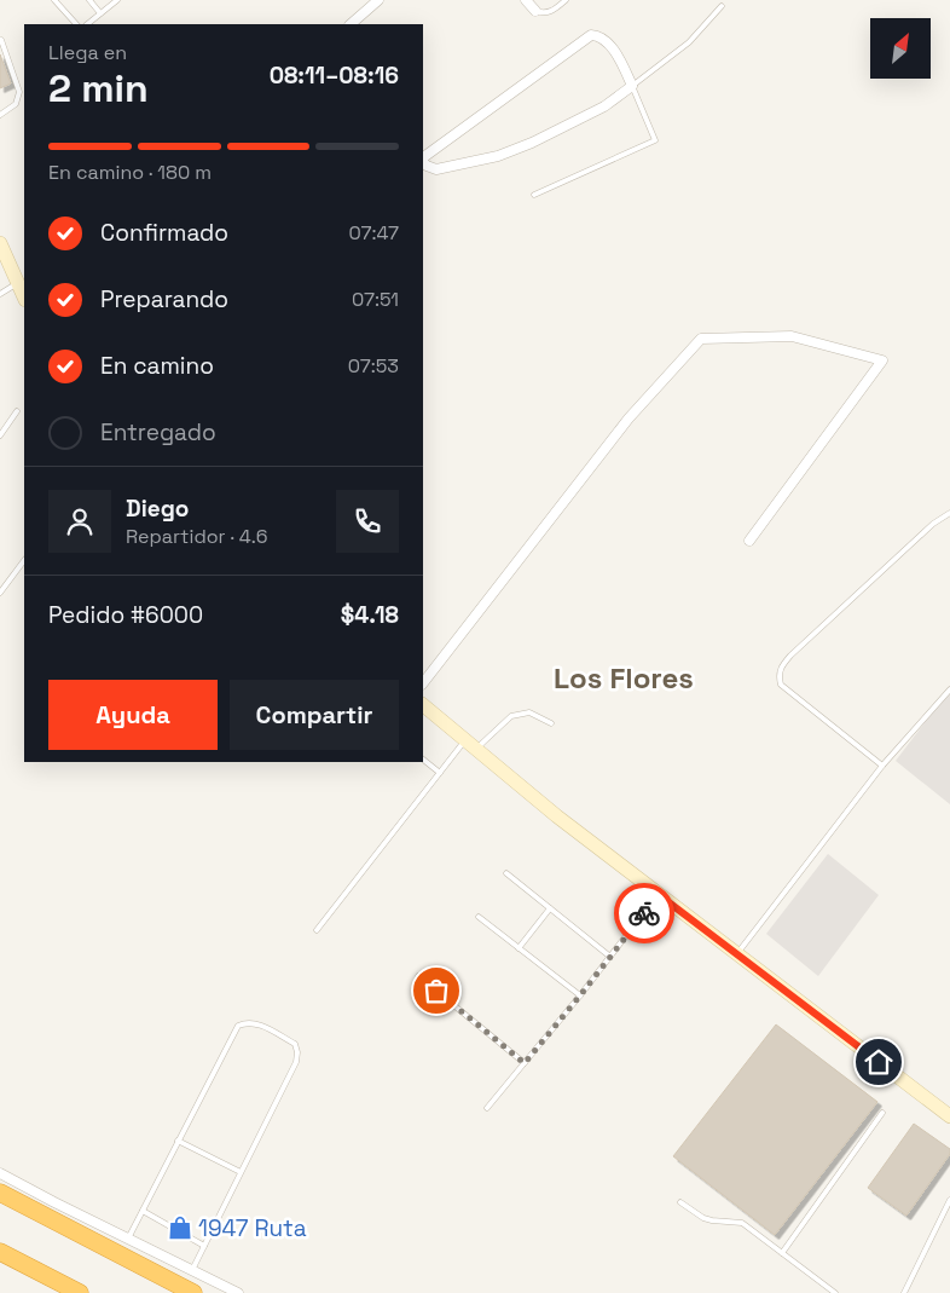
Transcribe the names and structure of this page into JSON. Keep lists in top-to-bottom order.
{
  "districts": ["Los Flores"],
  "places": {
    "shop": ["1947 Ruta"]
  },
  "north": "top right",
  "page": {
    "heading": ["2 min", "Llega en", "08:11–08:16"],
    "panel": [
      "Diego",
      "Repartidor · 4.6",
      "Pedido #6000",
      "$4.18"
    ],
    "bar": "En camino · 180 m",
    "list": [
      ["Confirmado", "07:47"],
      ["Preparando", "07:51"],
      ["En camino", "07:53"],
      "Entregado"
    ],
    "buttons": ["Ayuda", "Compartir"]
  }
}
